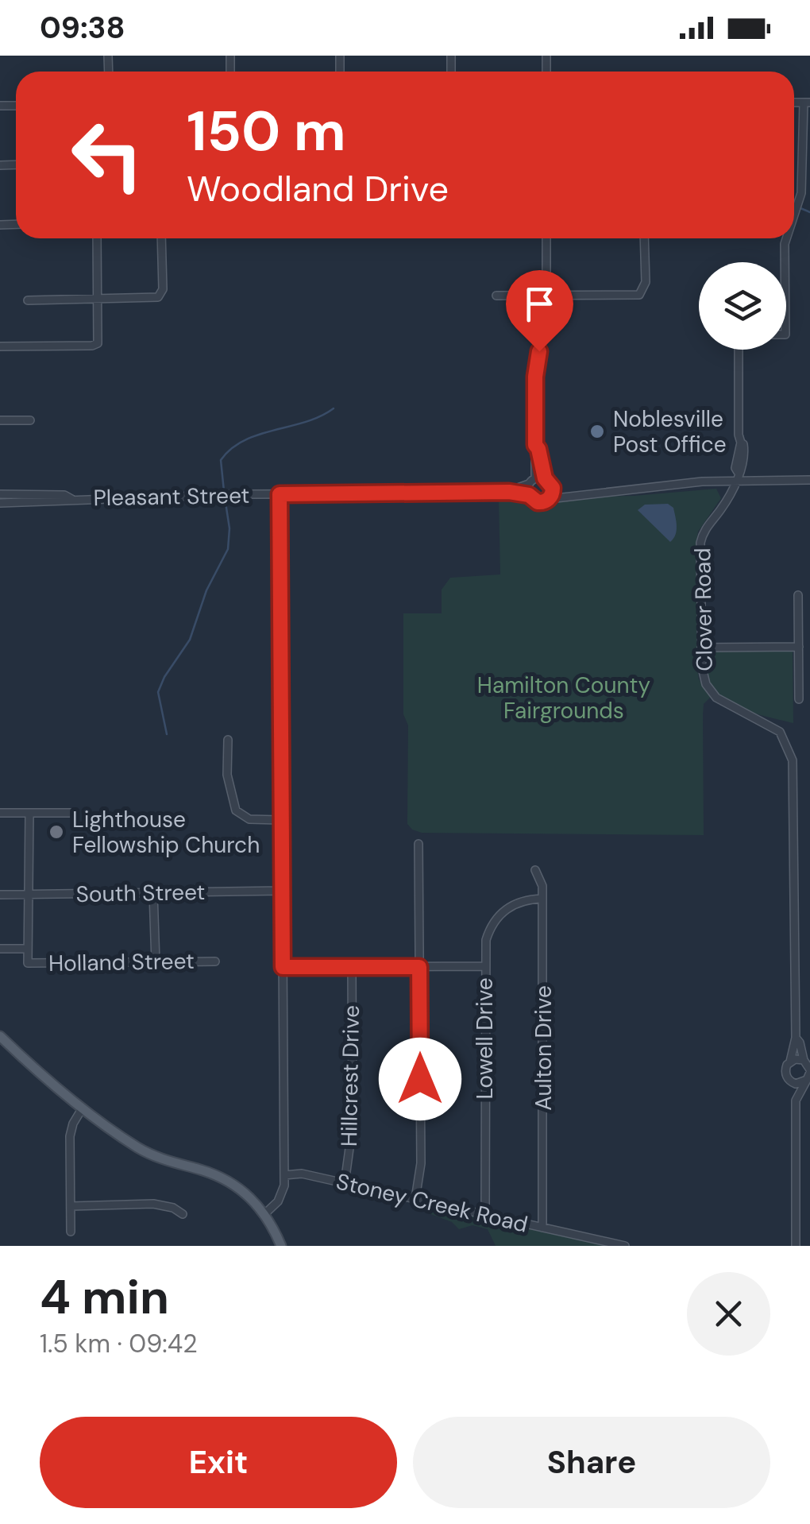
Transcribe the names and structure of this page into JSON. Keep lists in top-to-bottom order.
{
  "streets": {
    "street": [
      "Pleasant Street",
      "Clover Road",
      "South Street",
      "Holland Street",
      "Lowell Drive",
      "Aulton Drive",
      "Hillcrest Drive",
      "Stoney Creek Road"
    ]
  },
  "crossings": [
    ["Lowell Drive", "Aulton Drive"],
    ["Lowell Drive", "Stoney Creek Road"],
    ["Aulton Drive", "Stoney Creek Road"],
    ["Hillcrest Drive", "Stoney Creek Road"]
  ],
  "parks": ["Hamilton County Fairgrounds"],
  "places": ["Noblesville Post Office", "Lighthouse Fellowship Church"],
  "page": {
    "status": "09:38",
    "turn": ["150 m", "Woodland Drive"],
    "heading": ["4 min", "1.5 km · 09:42"],
    "buttons": ["Exit", "Share"]
  }
}
